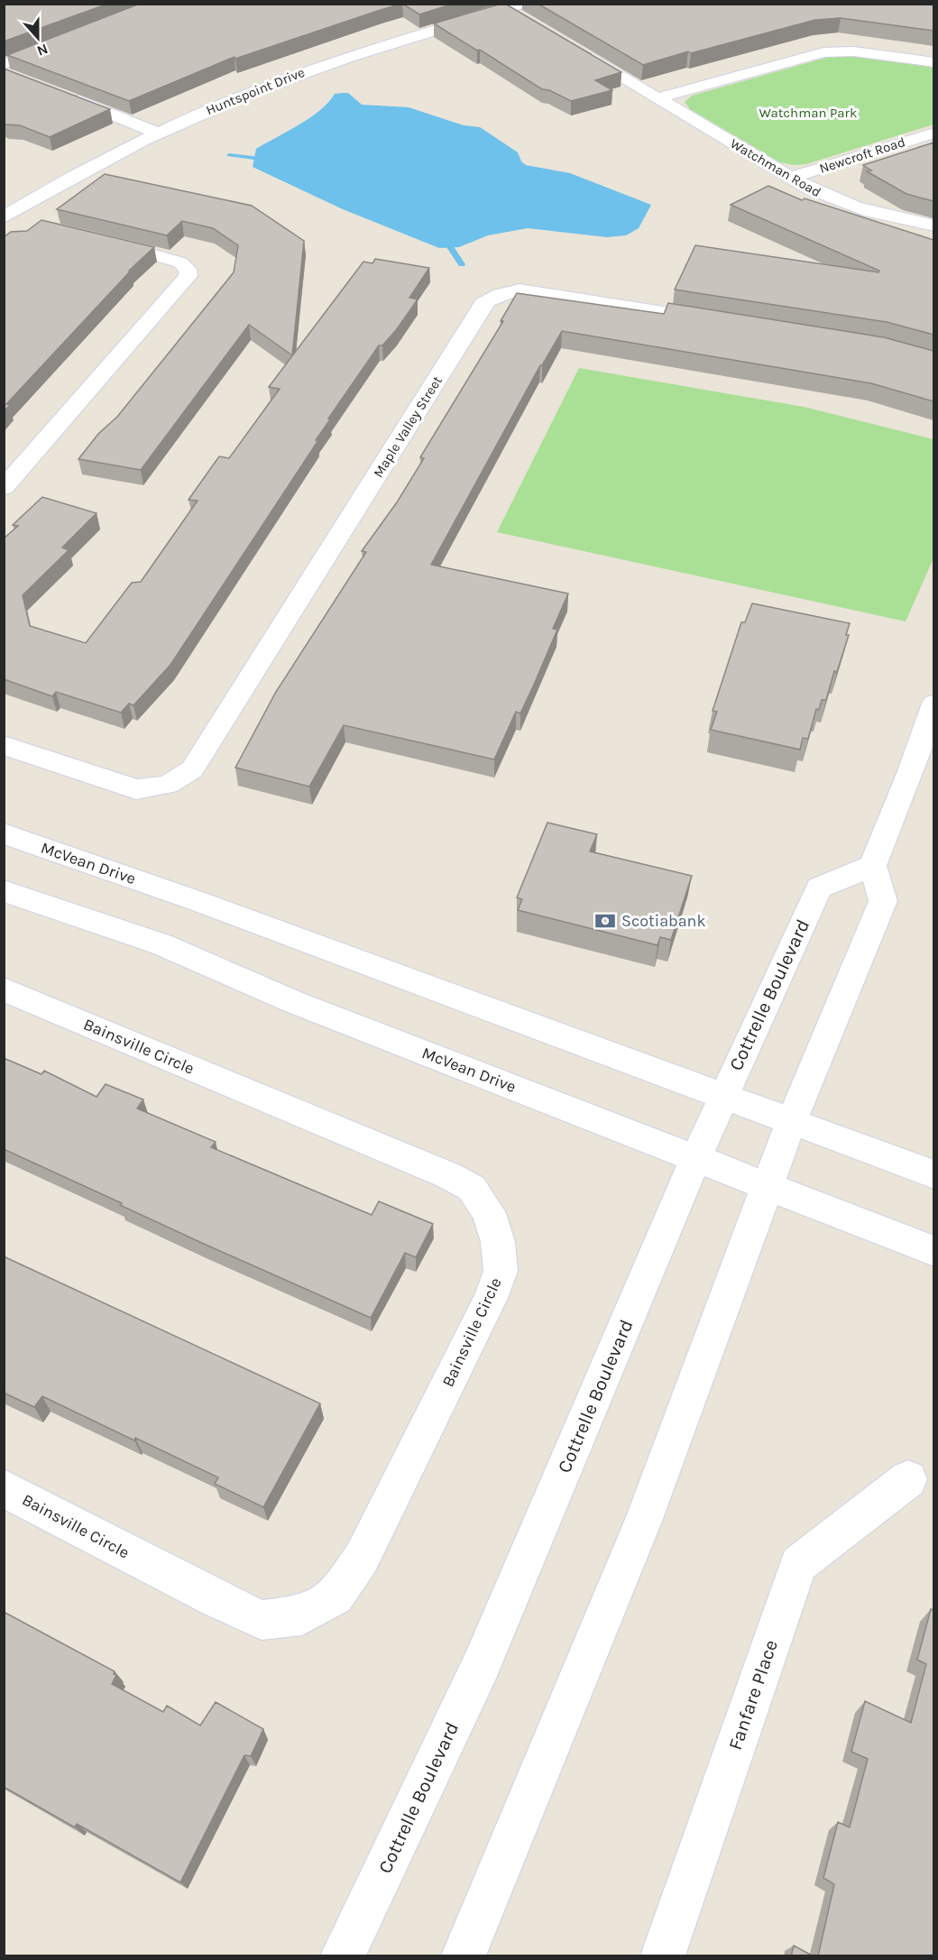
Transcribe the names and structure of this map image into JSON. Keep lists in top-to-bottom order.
{
  "streets": {
    "street": [
      "Huntspoint Drive",
      "Newcroft Road",
      "Watchman Road",
      "Maple Valley Street",
      "McVean Drive",
      "Cottrelle Boulevard",
      "Bainsville Circle",
      "Fanfare Place"
    ]
  },
  "crossings": [
    ["Newcroft Road", "Watchman Road"],
    ["McVean Drive", "Cottrelle Boulevard"]
  ],
  "parks": ["Watchman Park"],
  "places": {
    "bank": ["Scotiabank"]
  },
  "north": "bottom"
}
